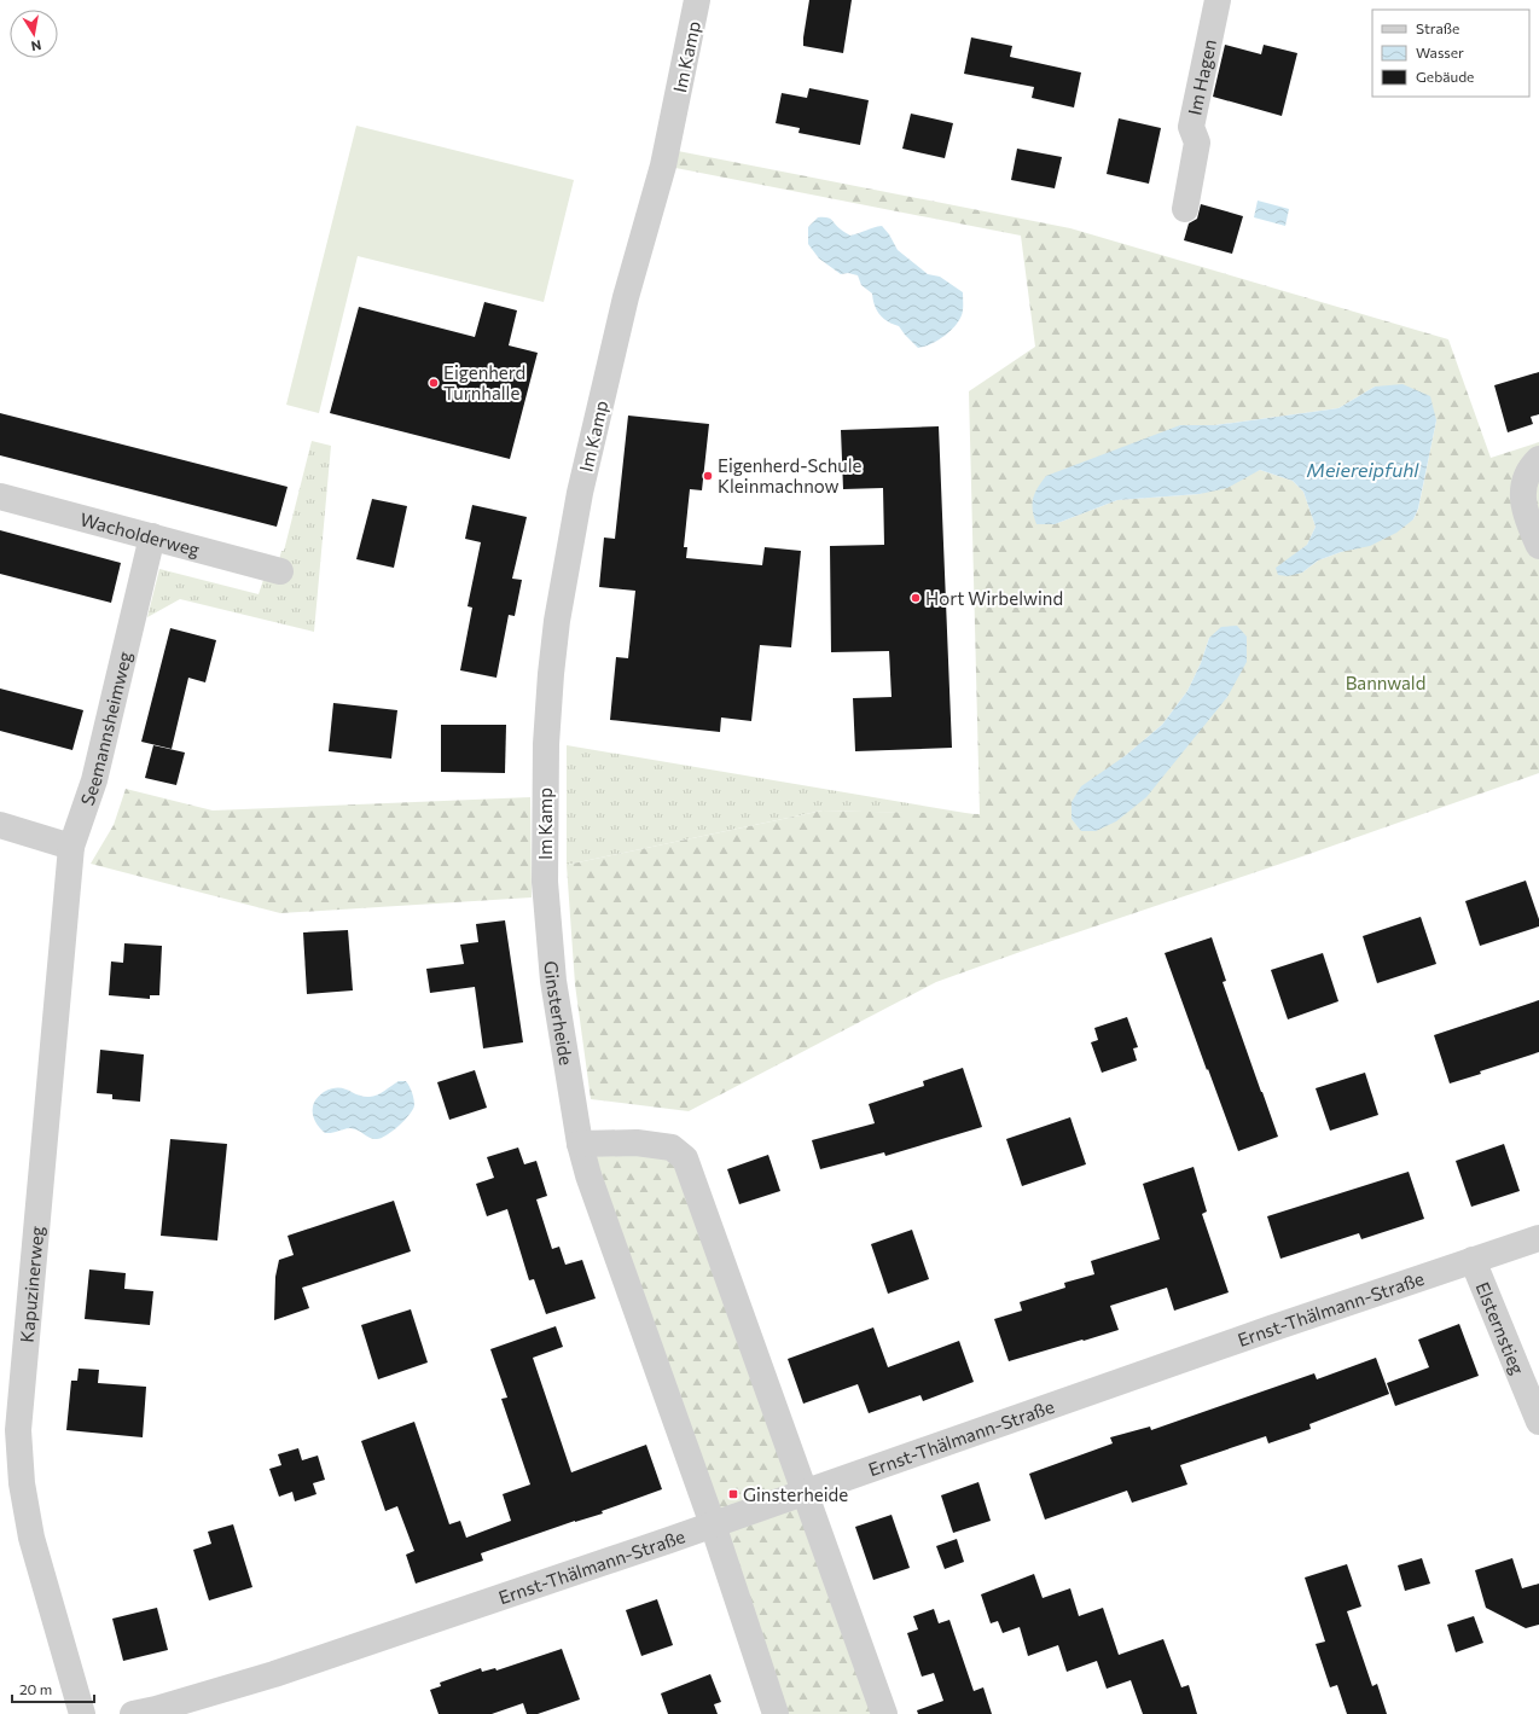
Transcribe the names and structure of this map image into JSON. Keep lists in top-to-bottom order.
{
  "streets": {
    "street": [
      "Im Kamp",
      "Im Hagen",
      "Wacholderweg",
      "Seemannsheimweg",
      "Ginsterheide",
      "Kapuzinerweg",
      "Ernst-Thälmann-Straße",
      "Elsternstieg"
    ]
  },
  "crossings": [
    ["Im Kamp", "Ginsterheide"],
    ["Wacholderweg", "Seemannsheimweg"],
    ["Seemannsheimweg", "Kapuzinerweg"],
    ["Ginsterheide", "Ernst-Thälmann-Straße"],
    ["Ernst-Thälmann-Straße", "Elsternstieg"]
  ],
  "water": ["Meiereipfuhl"],
  "parks": ["Bannwald"],
  "places": {
    "other": ["Eigenherd Turnhalle", "Eigenherd-Schule Kleinmachnow", "Hort Wirbelwind"],
    "transit": ["Ginsterheide"]
  },
  "legend": ["Straße", "Wasser", "Gebäude"],
  "scale_bar": "20 m",
  "north": "bottom"
}
